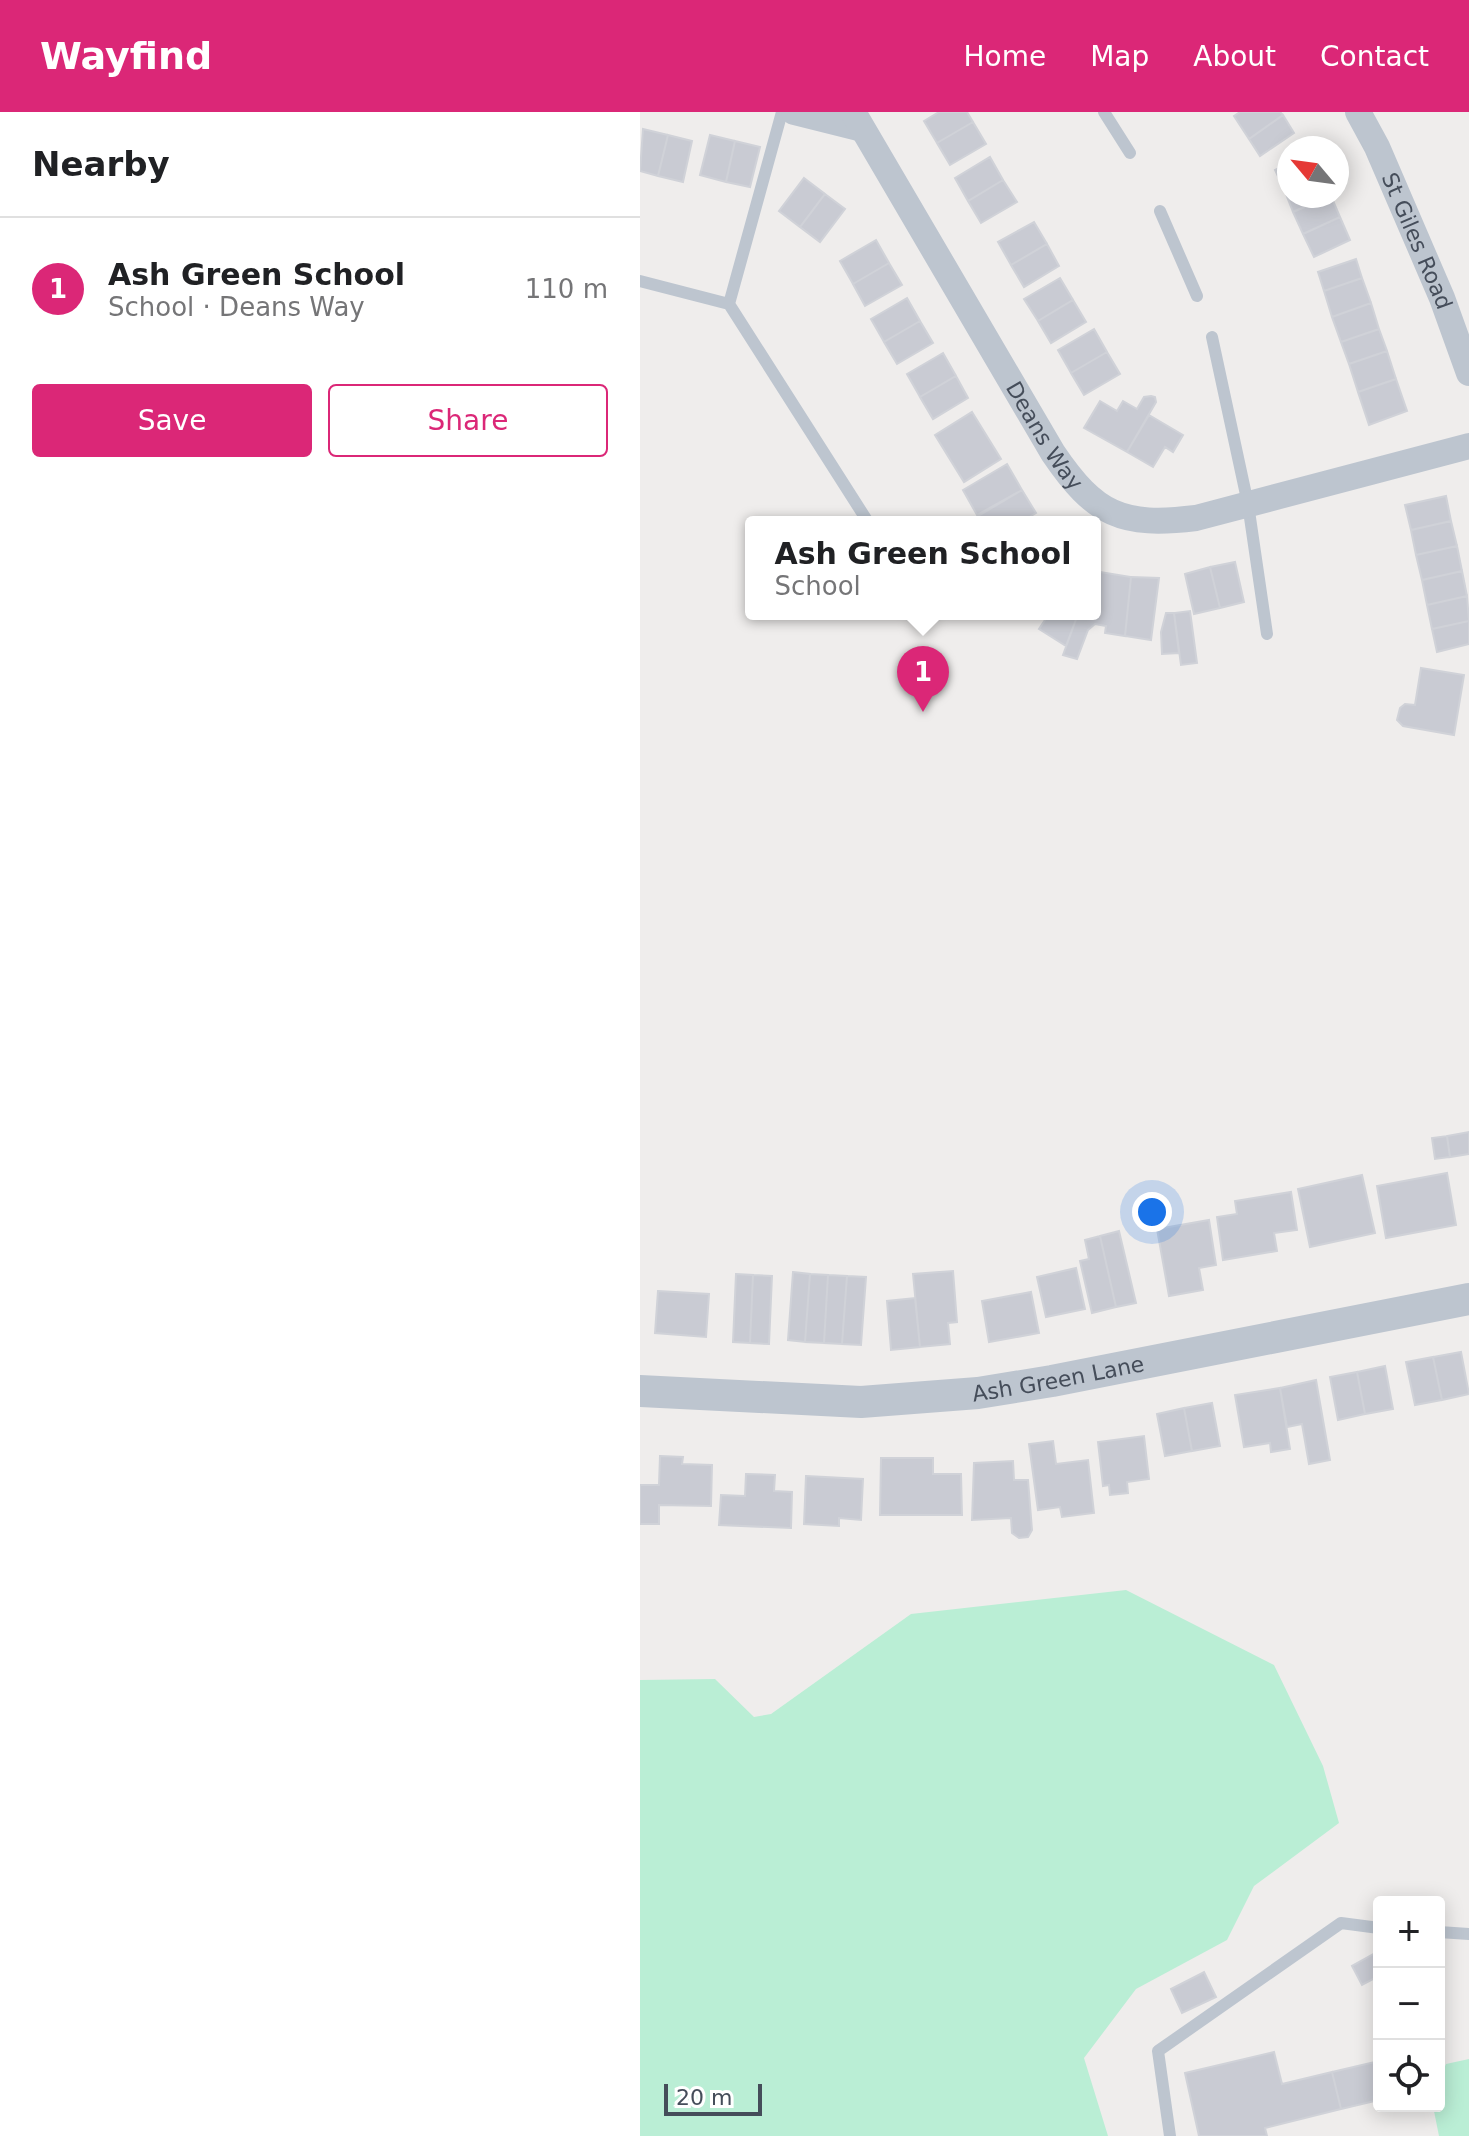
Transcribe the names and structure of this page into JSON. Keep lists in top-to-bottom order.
{
  "streets": {
    "street": ["St Giles Road", "Deans Way", "Ash Green Lane"]
  },
  "scale_bar": "20 m",
  "north": "top left",
  "page": {
    "header": "Wayfind",
    "nav": [
      "Home",
      "Map",
      "About",
      "Contact"
    ],
    "heading": "Nearby",
    "list": [
      {
        "mark": "1",
        "name": "Ash Green School",
        "note": "School · Deans Way",
        "value": "110 m"
      }
    ],
    "buttons": ["Save", "Share"],
    "popup": ["Ash Green School", "School"],
    "pins": "1",
    "map_buttons": ["+", "−"],
    "scale": "20 m"
  }
}
